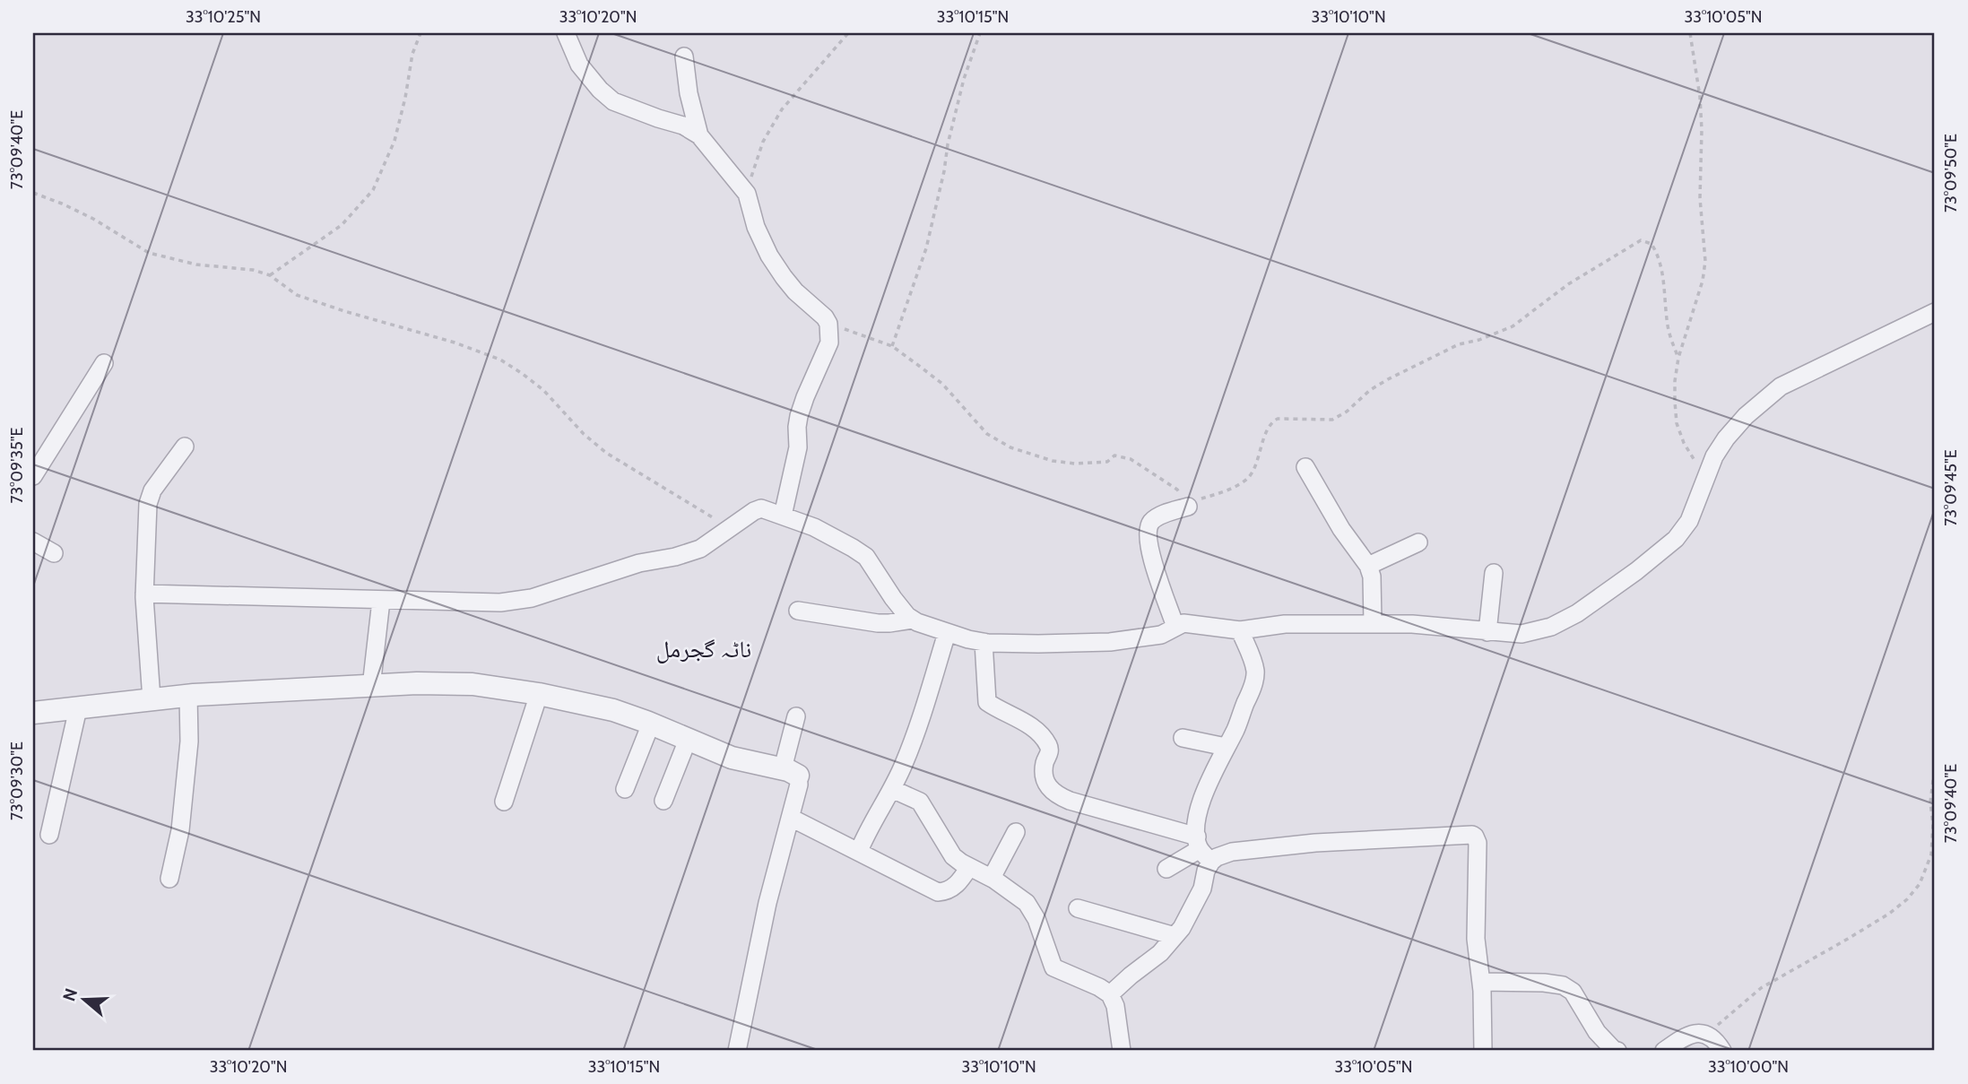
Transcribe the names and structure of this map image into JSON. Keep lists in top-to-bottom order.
{
  "districts": ["ناٹہ گجرمل"],
  "north": "left",
  "coordinates": [
    "33°10'25\"N",
    "33°10'20\"N",
    "33°10'15\"N",
    "33°10'10\"N",
    "33°10'05\"N",
    "73°09'40\"E",
    "73°09'50\"E",
    "73°09'35\"E",
    "73°09'45\"E",
    "73°09'30\"E",
    "33°10'00\"N"
  ]
}
